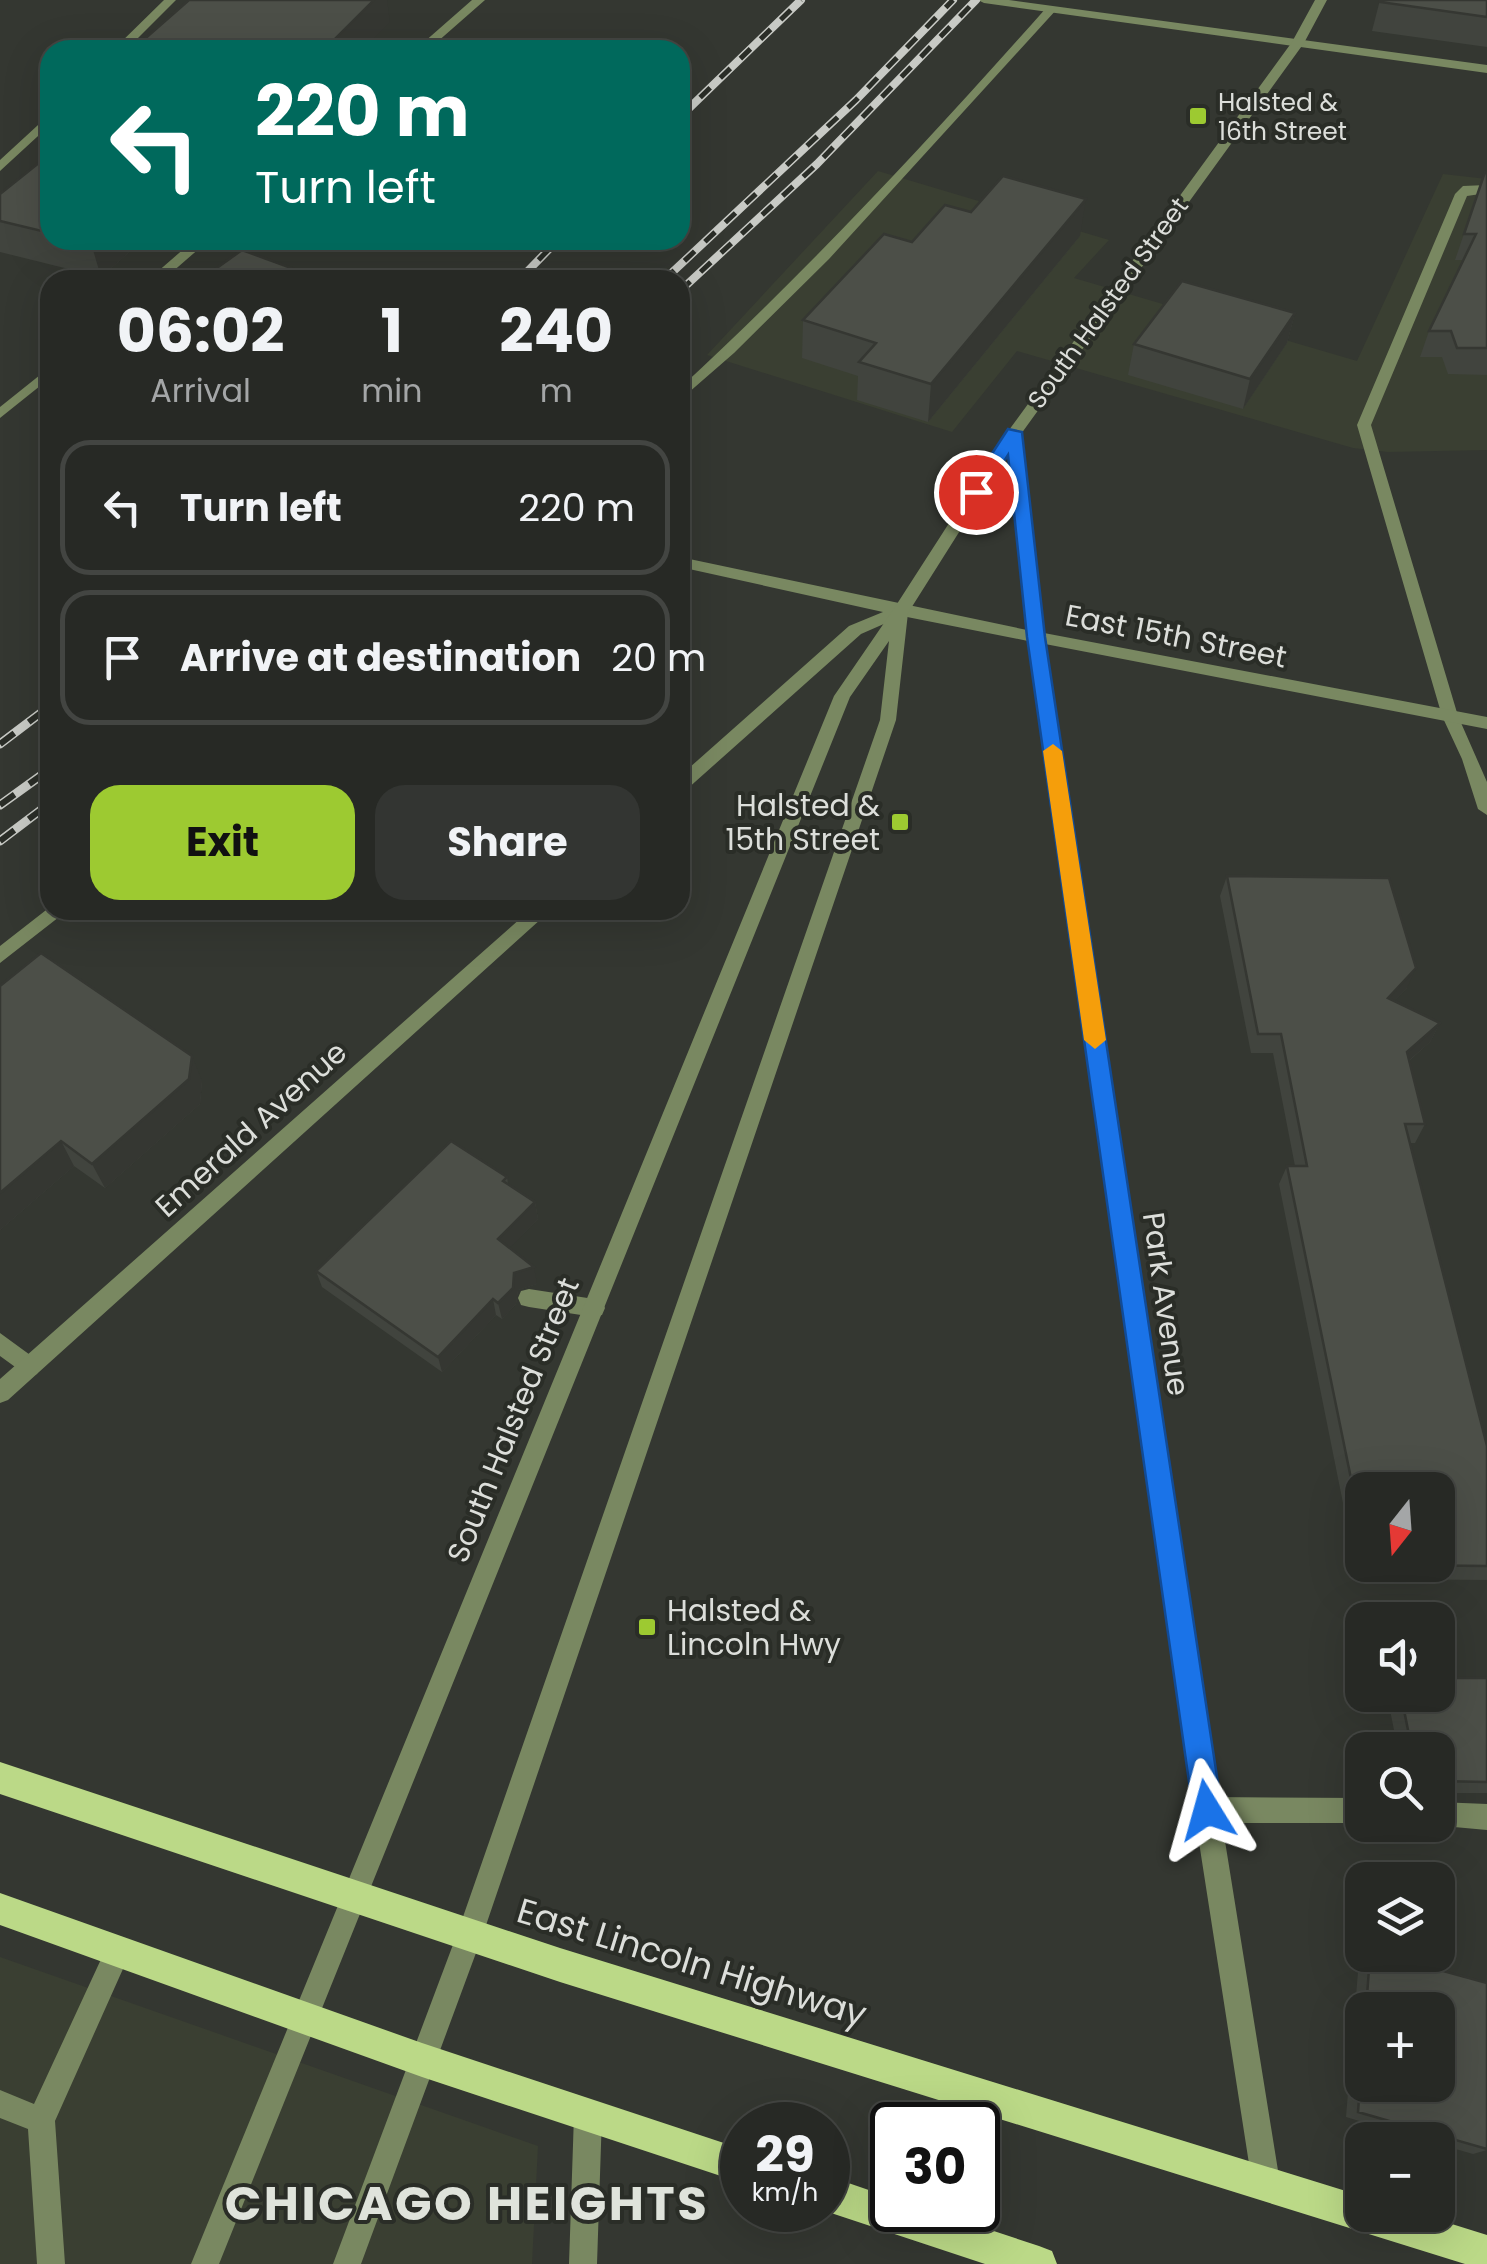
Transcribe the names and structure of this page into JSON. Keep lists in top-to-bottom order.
{
  "streets": {
    "main road": ["East Lincoln Highway"],
    "street": [
      "South Halsted Street",
      "East 15th Street",
      "Emerald Avenue",
      "Park Avenue"
    ]
  },
  "crossings": [
    ["South Halsted Street", "East 15th Street"],
    ["South Halsted Street", "Park Avenue"],
    ["South Halsted Street", "East Lincoln Highway"],
    ["East 15th Street", "Park Avenue"],
    ["Park Avenue", "East Lincoln Highway"]
  ],
  "districts": ["CHICAGO HEIGHTS"],
  "places": {
    "transit": ["Halsted & 16th Street", "Halsted & 15th Street", "Halsted & Lincoln Hwy"]
  },
  "north": "bottom",
  "page": {
    "turn": ["220 m", "Turn left"],
    "eta": [
      "06:02",
      "Arrival",
      "1",
      "min",
      "240",
      "m"
    ],
    "list": [
      {
        "name": "Turn left",
        "value": "220 m"
      },
      {
        "name": "Arrive at destination",
        "value": "20 m"
      }
    ],
    "buttons": ["Exit", "Share"],
    "map_buttons": ["+", "−"],
    "speed": "29 km/h",
    "limit": "30"
  }
}
